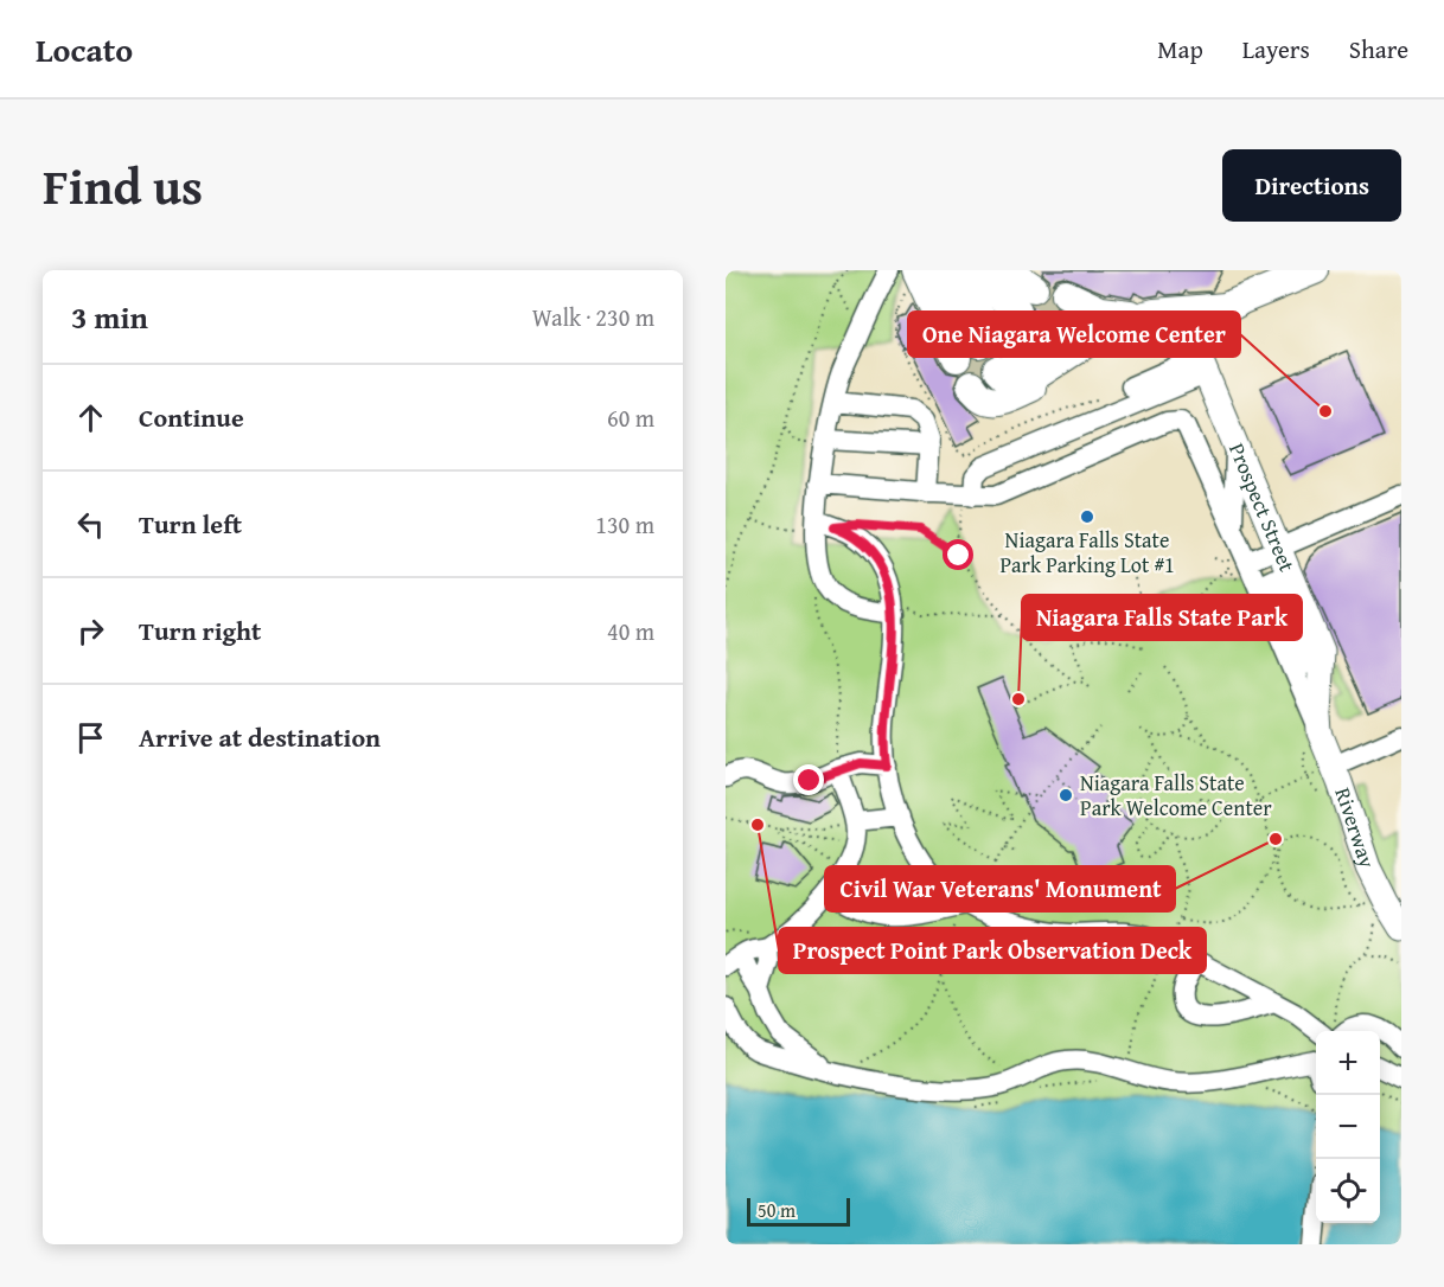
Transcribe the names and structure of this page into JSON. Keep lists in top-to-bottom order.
{
  "streets": {
    "main road": ["Prospect Street", "Riverway"]
  },
  "crossings": [
    ["Prospect Street", "Riverway"]
  ],
  "places": [
    "One Niagara Welcome Center",
    "Niagara Falls State Park Parking Lot #1",
    "Niagara Falls State Park",
    "Niagara Falls State Park Welcome Center",
    "Prospect Point Park Observation Deck",
    "Civil War Veterans' Monument"
  ],
  "scale_bar": "50 m",
  "page": {
    "header": "Locato",
    "nav": ["Map", "Layers", "Share"],
    "title": "Find us",
    "buttons": "Directions",
    "heading": ["3 min", "Walk · 230 m"],
    "list": [
      ["Continue", "60 m"],
      ["Turn left", "130 m"],
      ["Turn right", "40 m"],
      "Arrive at destination"
    ],
    "map_buttons": ["+", "−"],
    "scale": "50 m"
  }
}
